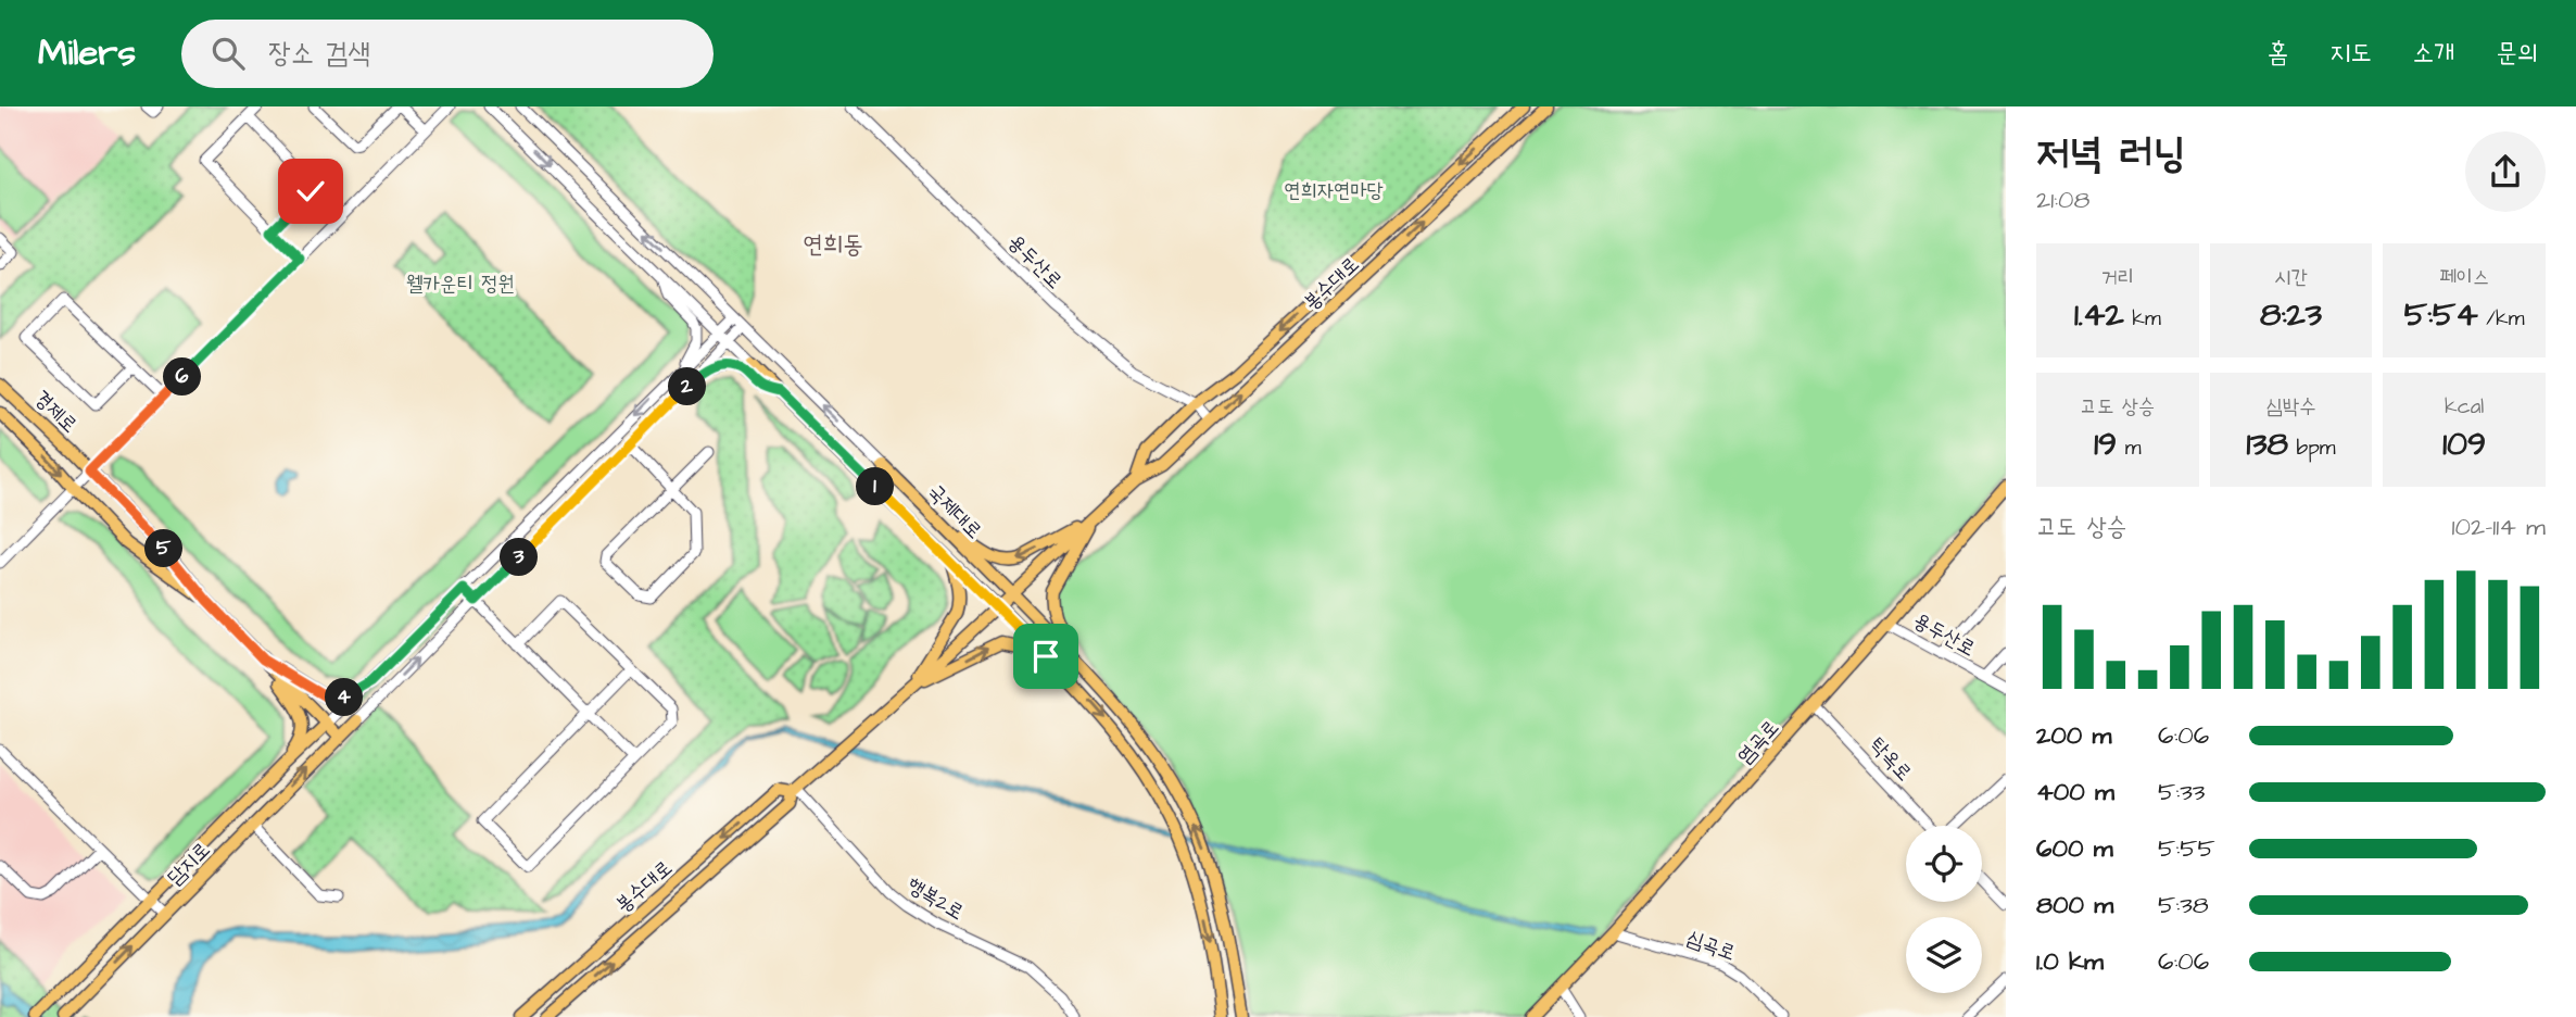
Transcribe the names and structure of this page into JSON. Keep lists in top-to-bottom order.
{
  "streets": {
    "main road": [
      "봉수대로",
      "경제로",
      "국제대로",
      "염곡로",
      "담지로"
    ],
    "street": [
      "용두산로",
      "탁옥로",
      "행복2로",
      "심곡로"
    ]
  },
  "crossings": [
    ["용두산로", "봉수대로"],
    ["용두산로", "염곡로"],
    ["봉수대로", "국제대로"],
    ["봉수대로", "행복2로"],
    ["경제로", "담지로"],
    ["염곡로", "탁옥로"],
    ["염곡로", "심곡로"]
  ],
  "districts": ["연희동"],
  "parks": ["연희자연마당", "웰카운티 정원"],
  "page": {
    "header": "Milers",
    "search": "장소 검색",
    "nav": [
      "홈",
      "지도",
      "소개",
      "문의"
    ],
    "heading": ["저녁 러닝", "21:08"],
    "stats": [
      ["거리", "1.42 km"],
      ["시간", "8:23"],
      ["페이스", "5:54 /km"],
      ["고도 상승", "19 m"],
      ["심박수", "138 bpm"],
      ["kcal", "109"]
    ],
    "pins": [
      "6",
      "2",
      "1",
      "5",
      "3",
      "4"
    ],
    "chart": ["고도 상승", "102–114 m"],
    "list": [
      {
        "name": "200 m",
        "note": "6:06"
      },
      {
        "name": "400 m",
        "note": "5:33"
      },
      {
        "name": "600 m",
        "note": "5:55"
      },
      {
        "name": "800 m",
        "note": "5:38"
      },
      {
        "name": "1.0 km",
        "note": "6:06"
      }
    ]
  }
}
